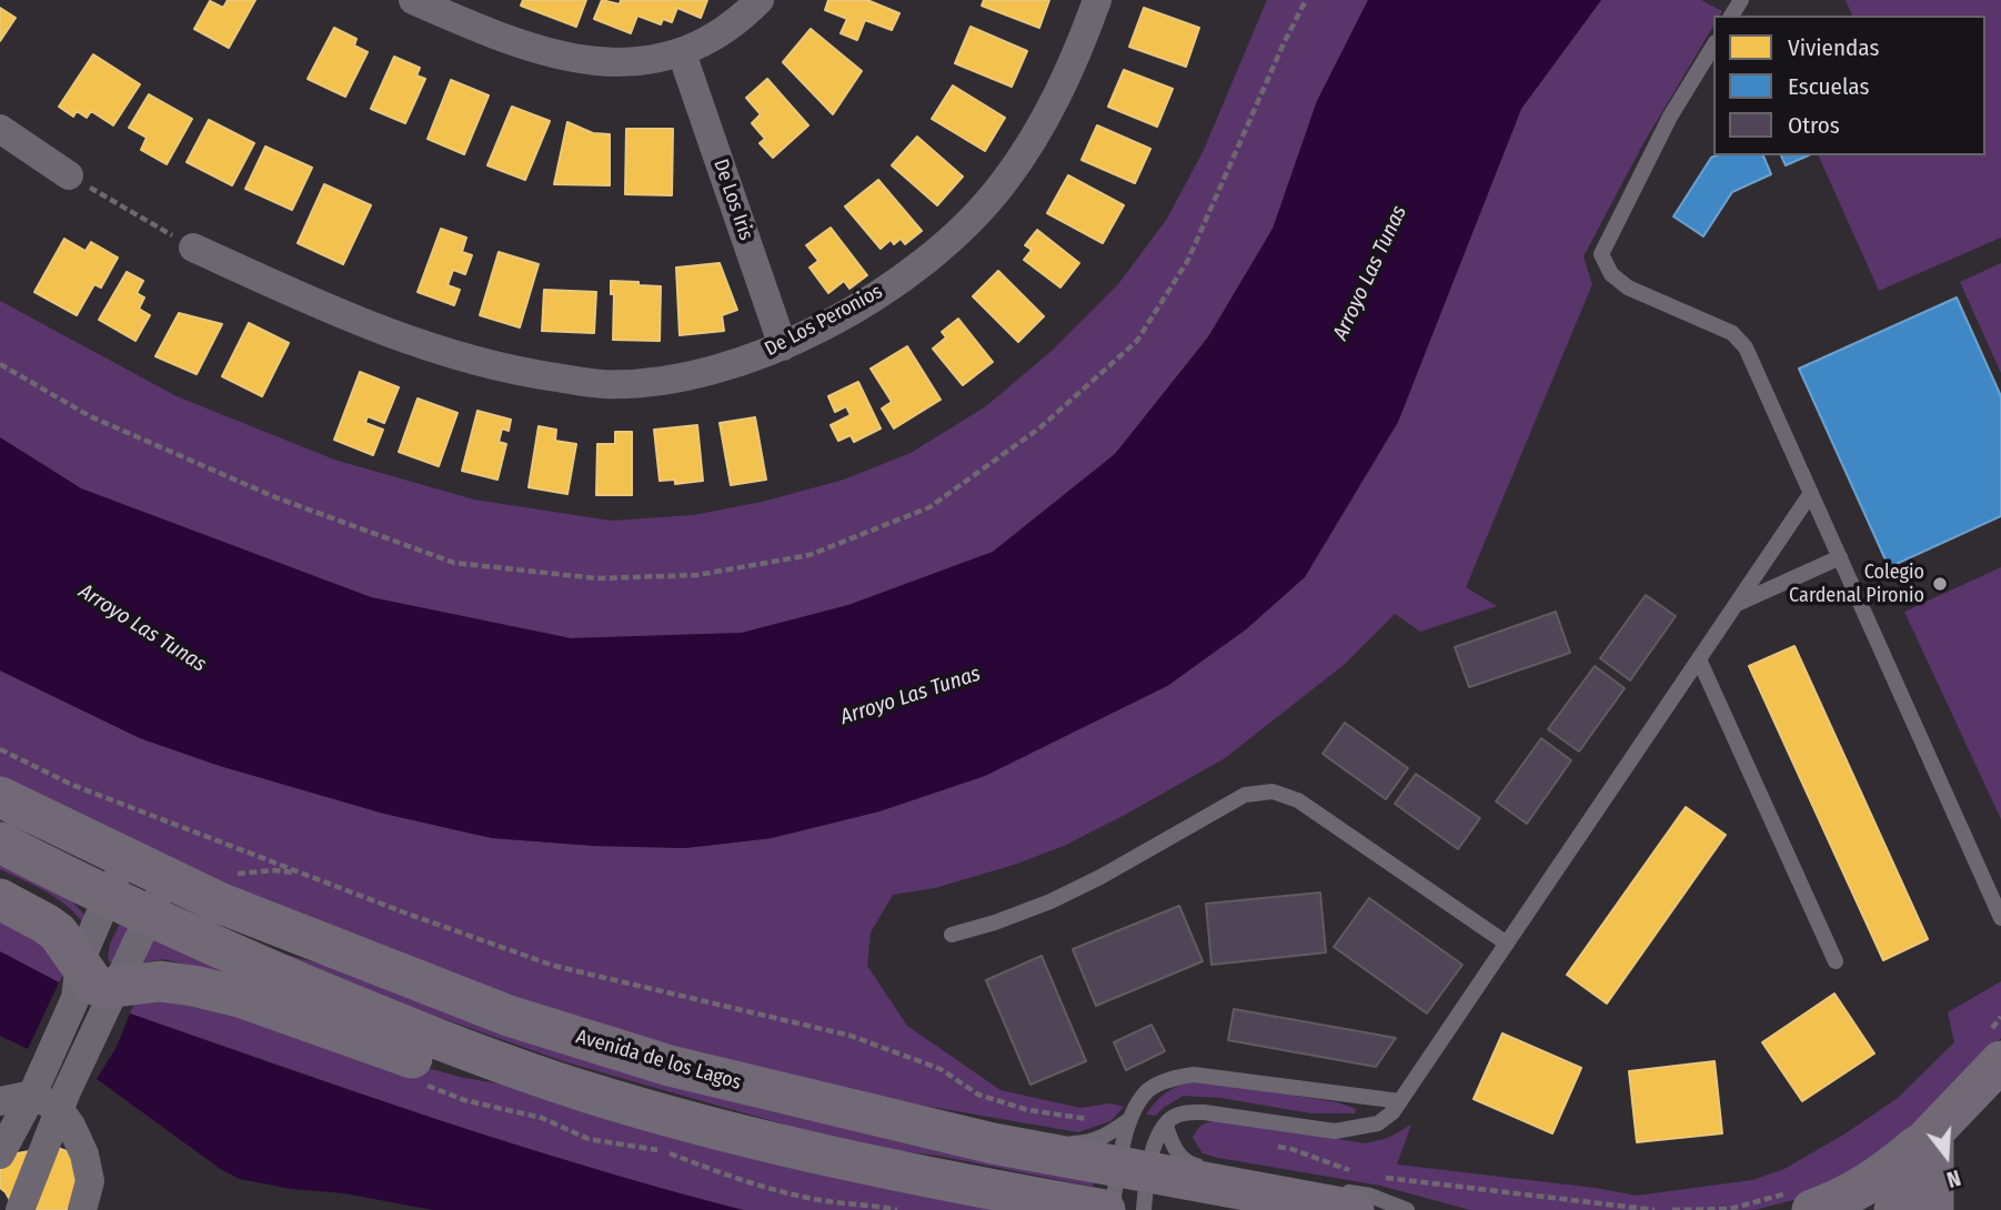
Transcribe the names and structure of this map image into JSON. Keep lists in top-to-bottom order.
{
  "streets": {
    "street": ["De Los Iris", "De Los Peronios", "Avenida de los Lagos"]
  },
  "crossings": [
    ["De Los Iris", "De Los Peronios"]
  ],
  "water": ["Arroyo Las Tunas"],
  "places": ["Colegio Cardenal Pironio"],
  "legend": ["Viviendas", "Escuelas", "Otros"],
  "north": "bottom"
}
